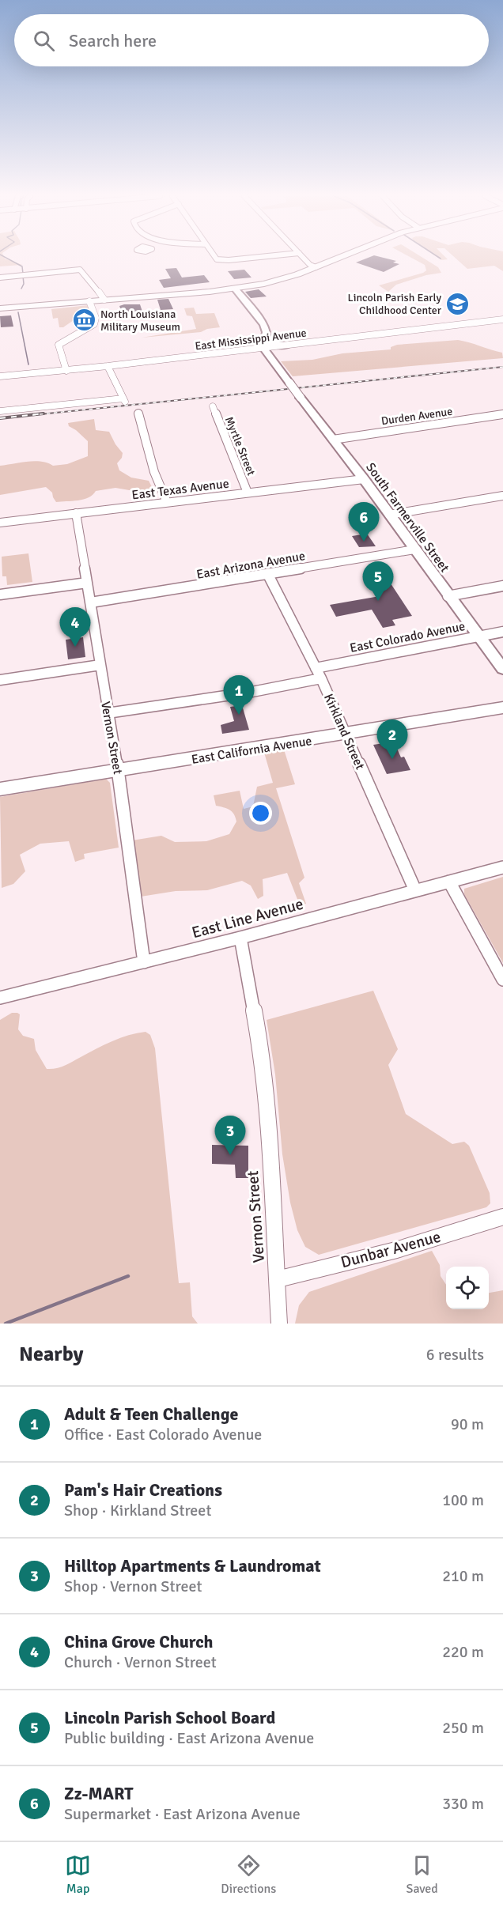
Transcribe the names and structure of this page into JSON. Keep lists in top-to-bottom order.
{
  "streets": {
    "main road": ["East California Avenue"],
    "street": [
      "East Mississippi Avenue",
      "Durden Avenue",
      "Myrtle Street",
      "East Texas Avenue",
      "South Farmerville Street",
      "East Arizona Avenue",
      "East Colorado Avenue",
      "Kirkland Street",
      "Vernon Street",
      "East Line Avenue",
      "Dunbar Avenue"
    ]
  },
  "crossings": [
    ["East Mississippi Avenue", "South Farmerville Street"],
    ["Durden Avenue", "South Farmerville Street"],
    ["Myrtle Street", "East Texas Avenue"],
    ["East Texas Avenue", "South Farmerville Street"],
    ["East Texas Avenue", "Vernon Street"],
    ["South Farmerville Street", "East Arizona Avenue"],
    ["South Farmerville Street", "East Colorado Avenue"],
    ["East Arizona Avenue", "Kirkland Street"],
    ["East Arizona Avenue", "Vernon Street"],
    ["East Colorado Avenue", "Kirkland Street"],
    ["Kirkland Street", "East California Avenue"],
    ["Kirkland Street", "East Line Avenue"],
    ["Vernon Street", "East California Avenue"],
    ["Vernon Street", "East Line Avenue"],
    ["Vernon Street", "Dunbar Avenue"]
  ],
  "places": {
    "school or university": ["Lincoln Parish Early Childhood Center"],
    "museum": ["North Louisiana Military Museum"]
  },
  "page": {
    "search": "Search here",
    "pins": [
      "6",
      "5",
      "4",
      "1",
      "2",
      "3"
    ],
    "heading": ["Nearby", "6 results"],
    "list": [
      {
        "mark": "1",
        "name": "Adult & Teen Challenge",
        "note": "Office · East Colorado Avenue",
        "value": "90 m"
      },
      {
        "mark": "2",
        "name": "Pam's Hair Creations",
        "note": "Shop · Kirkland Street",
        "value": "100 m"
      },
      {
        "mark": "3",
        "name": "Hilltop Apartments & Laundromat",
        "note": "Shop · Vernon Street",
        "value": "210 m"
      },
      {
        "mark": "4",
        "name": "China Grove Church",
        "note": "Church · Vernon Street",
        "value": "220 m"
      },
      {
        "mark": "5",
        "name": "Lincoln Parish School Board",
        "note": "Public building · East Arizona Avenue",
        "value": "250 m"
      },
      {
        "mark": "6",
        "name": "Zz-MART",
        "note": "Supermarket · East Arizona Avenue",
        "value": "330 m"
      }
    ],
    "nav": ["Map", "Directions", "Saved"]
  }
}
